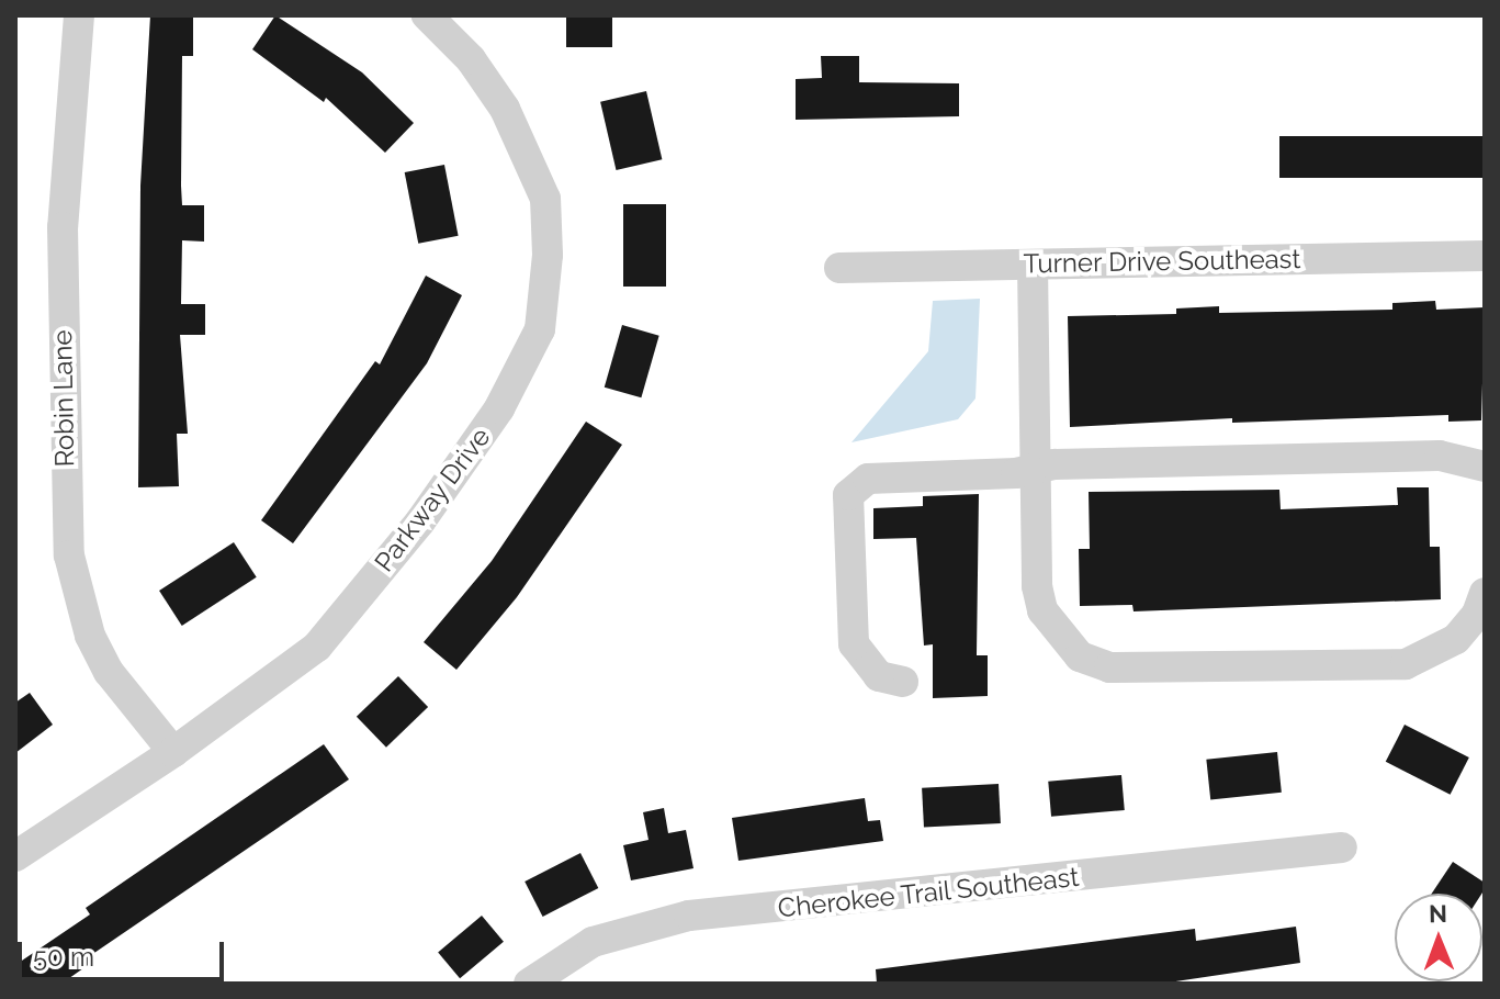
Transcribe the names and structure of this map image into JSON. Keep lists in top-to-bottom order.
{
  "streets": {
    "street": [
      "Turner Drive Southeast",
      "Robin Lane",
      "Parkway Drive",
      "Cherokee Trail Southeast"
    ]
  },
  "crossings": [
    ["Robin Lane", "Parkway Drive"]
  ],
  "scale_bar": "50 m",
  "north": "top"
}
